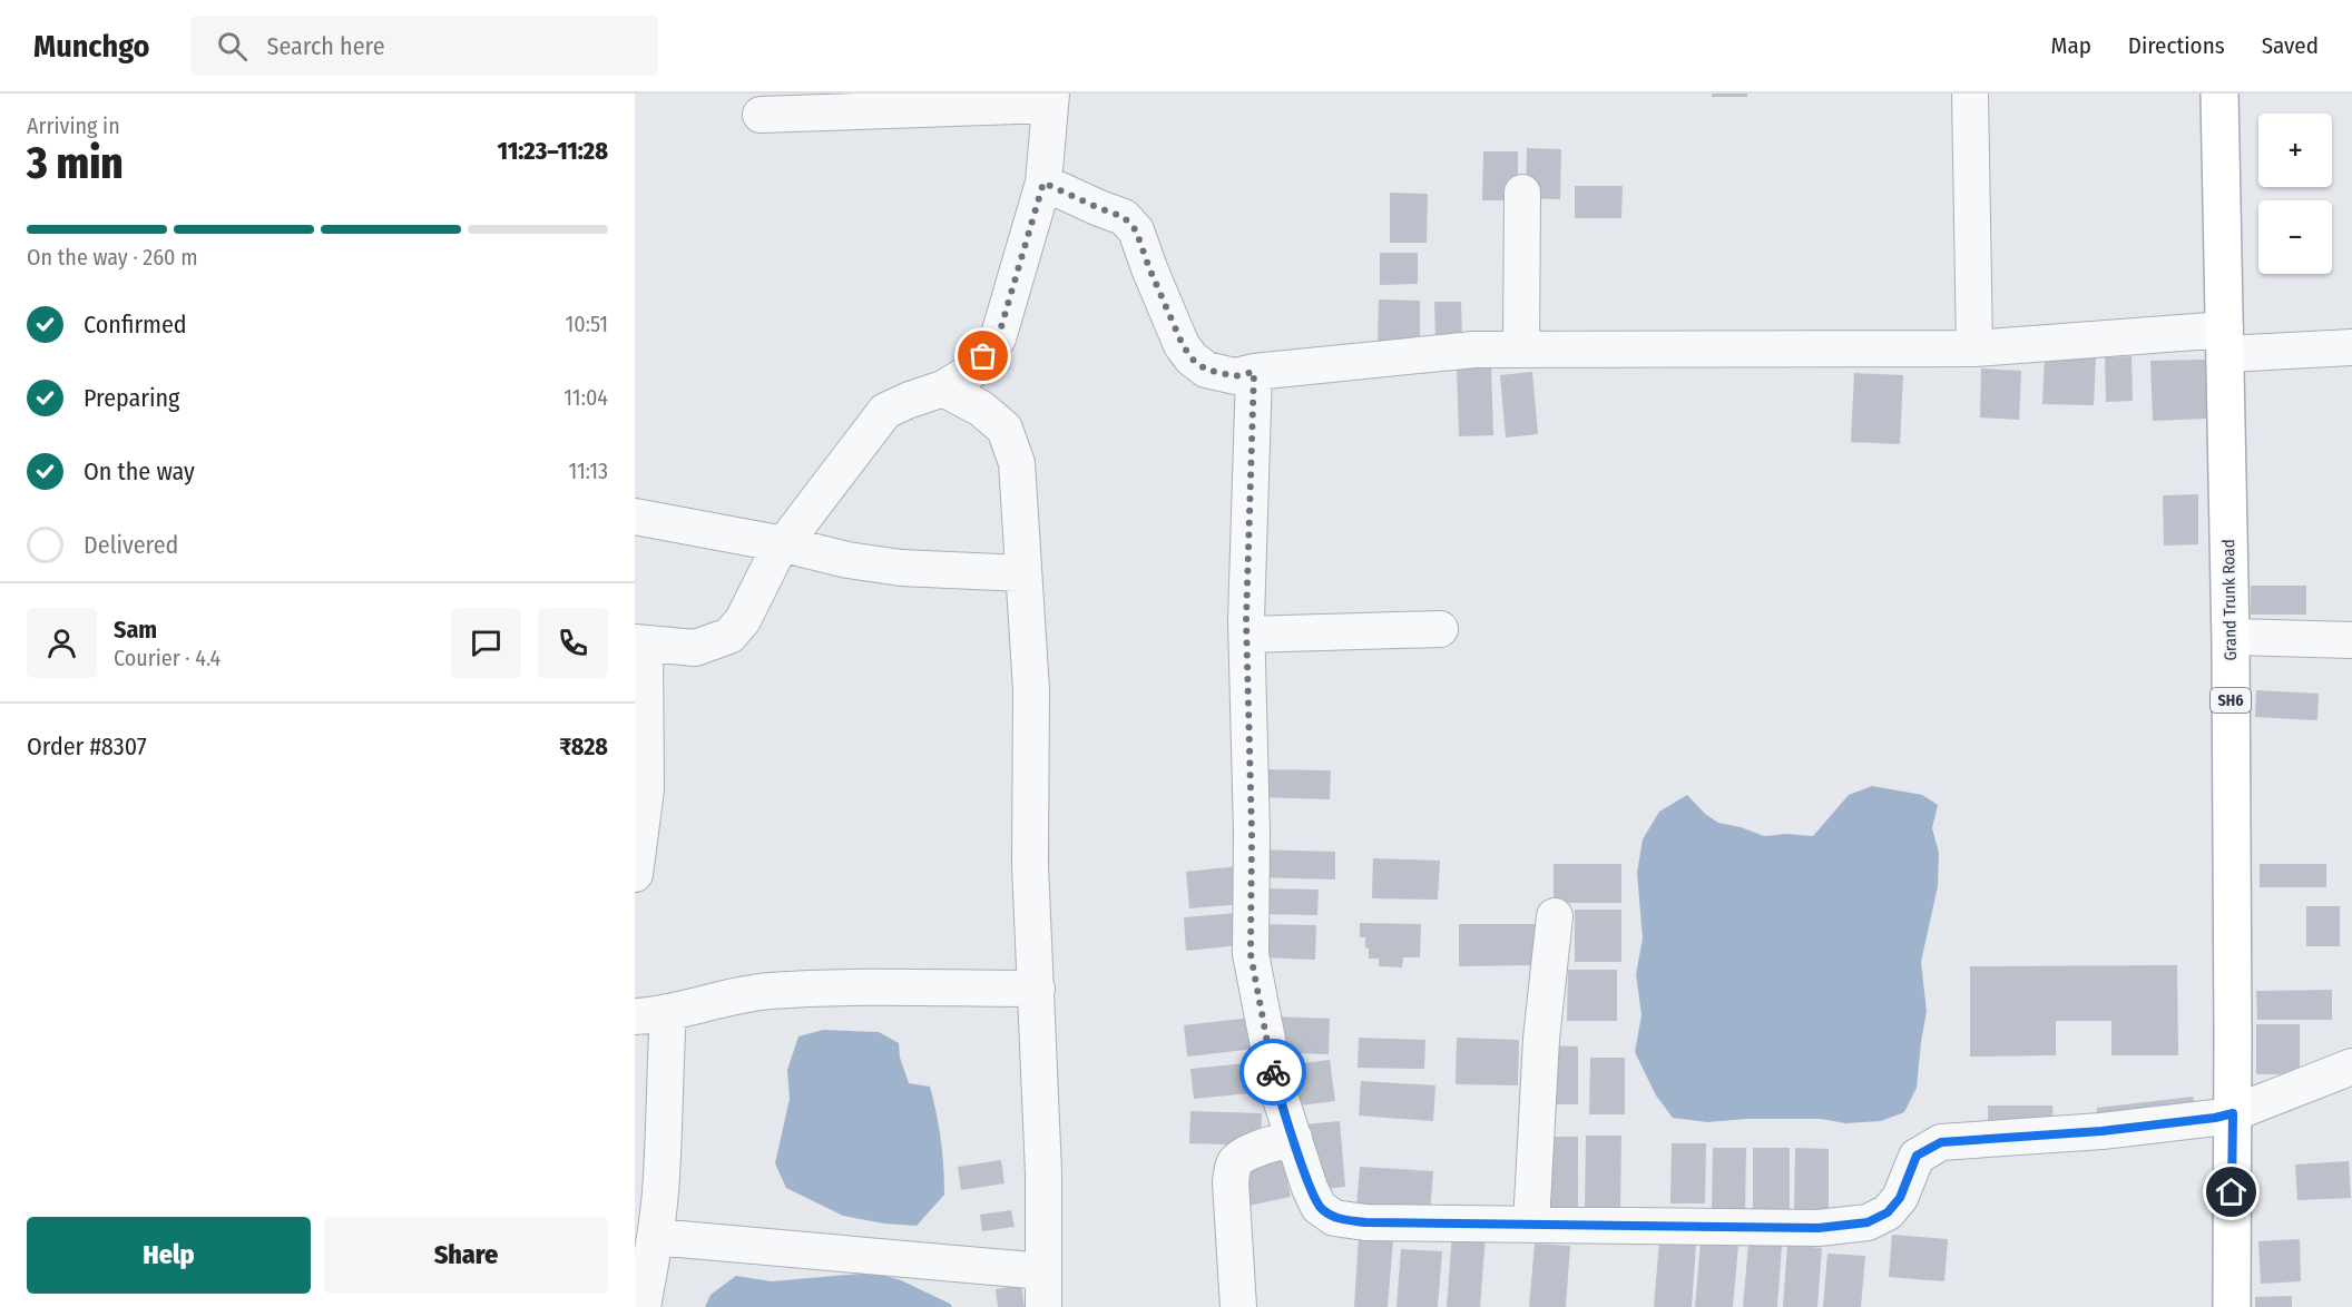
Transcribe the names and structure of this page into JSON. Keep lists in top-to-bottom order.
{
  "streets": {
    "main road": ["Grand Trunk Road", "SH6"]
  },
  "page": {
    "header": "Munchgo",
    "search": "Search here",
    "nav": ["Map", "Directions", "Saved"],
    "heading": ["3 min", "Arriving in", "11:23–11:28"],
    "panel": [
      "Sam",
      "Courier · 4.4",
      "Order #8307",
      "₹828"
    ],
    "map_buttons": ["+", "−"],
    "bar": "On the way · 260 m",
    "list": [
      ["Confirmed", "10:51"],
      ["Preparing", "11:04"],
      ["On the way", "11:13"],
      "Delivered"
    ],
    "buttons": ["Help", "Share"]
  }
}
